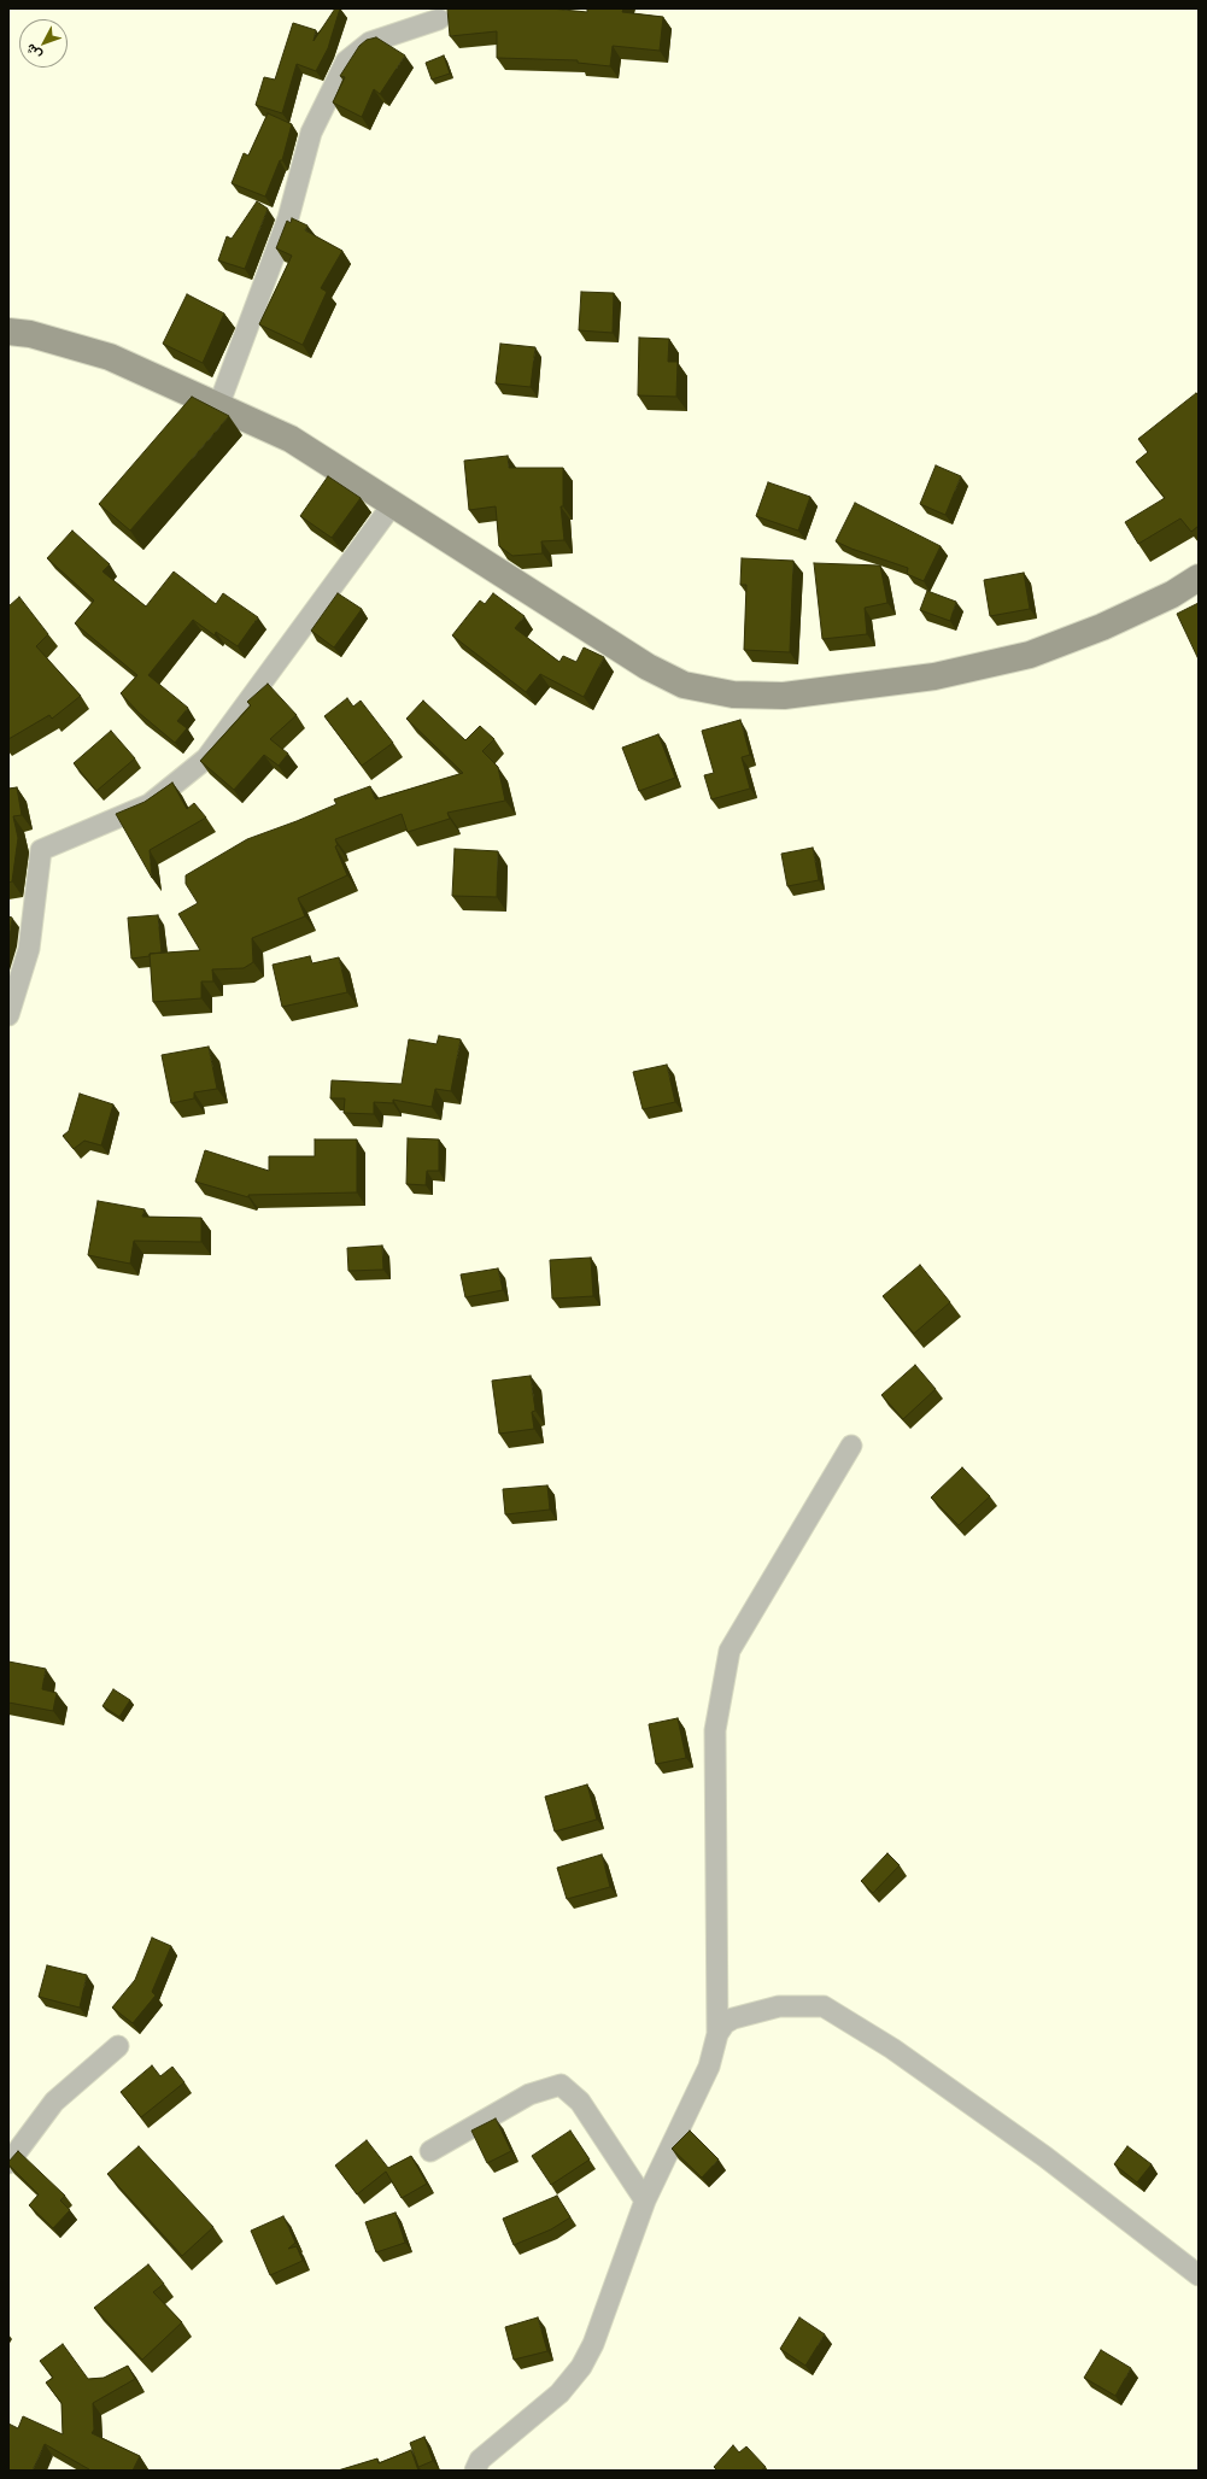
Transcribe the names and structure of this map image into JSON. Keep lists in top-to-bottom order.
{
  "north": "bottom left"
}
